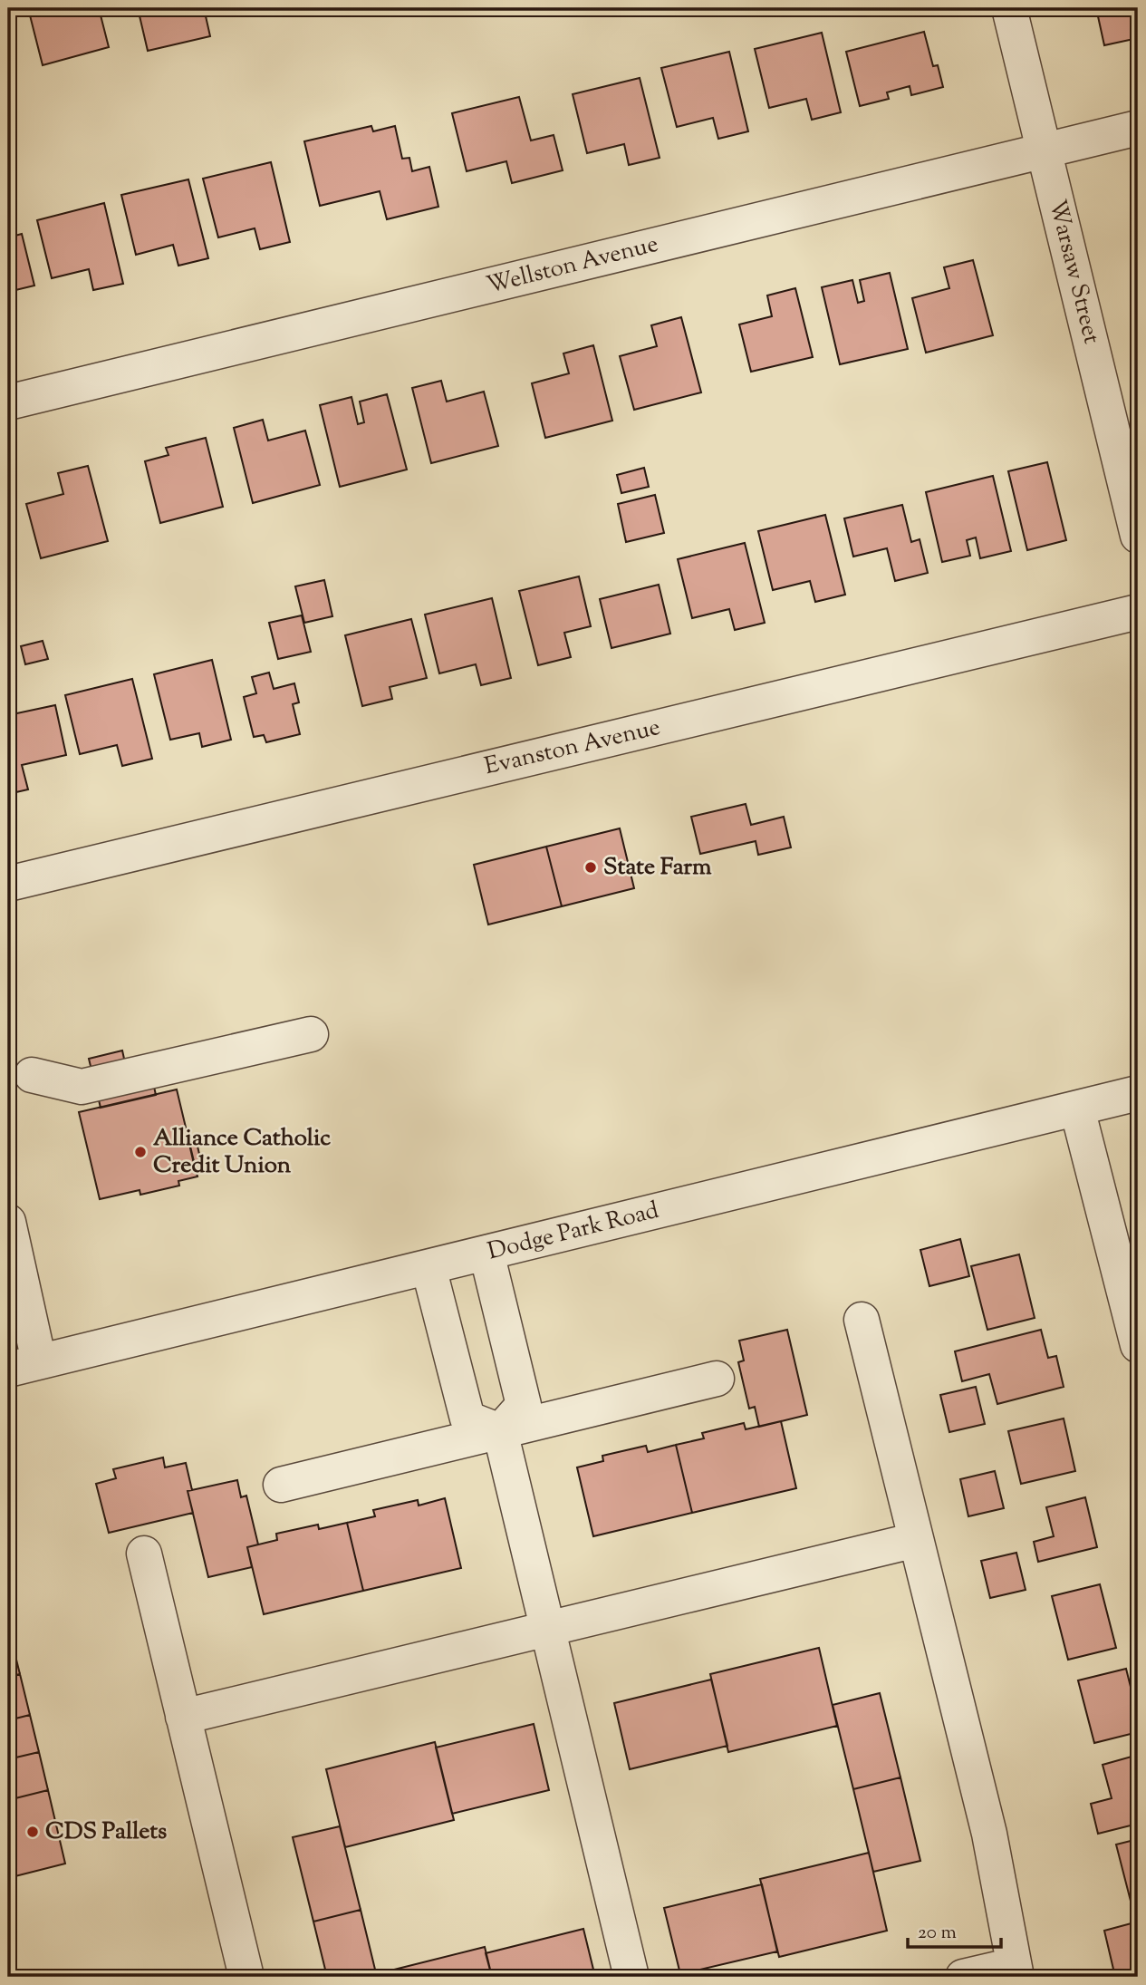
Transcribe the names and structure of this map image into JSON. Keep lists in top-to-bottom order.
{
  "streets": {
    "street": [
      "Wellston Avenue",
      "Warsaw Street",
      "Evanston Avenue",
      "Dodge Park Road"
    ]
  },
  "crossings": [
    ["Wellston Avenue", "Warsaw Street"]
  ],
  "places": ["State Farm", "Alliance Catholic Credit Union", "CDS Pallets"],
  "scale_bar": "20 m"
}
